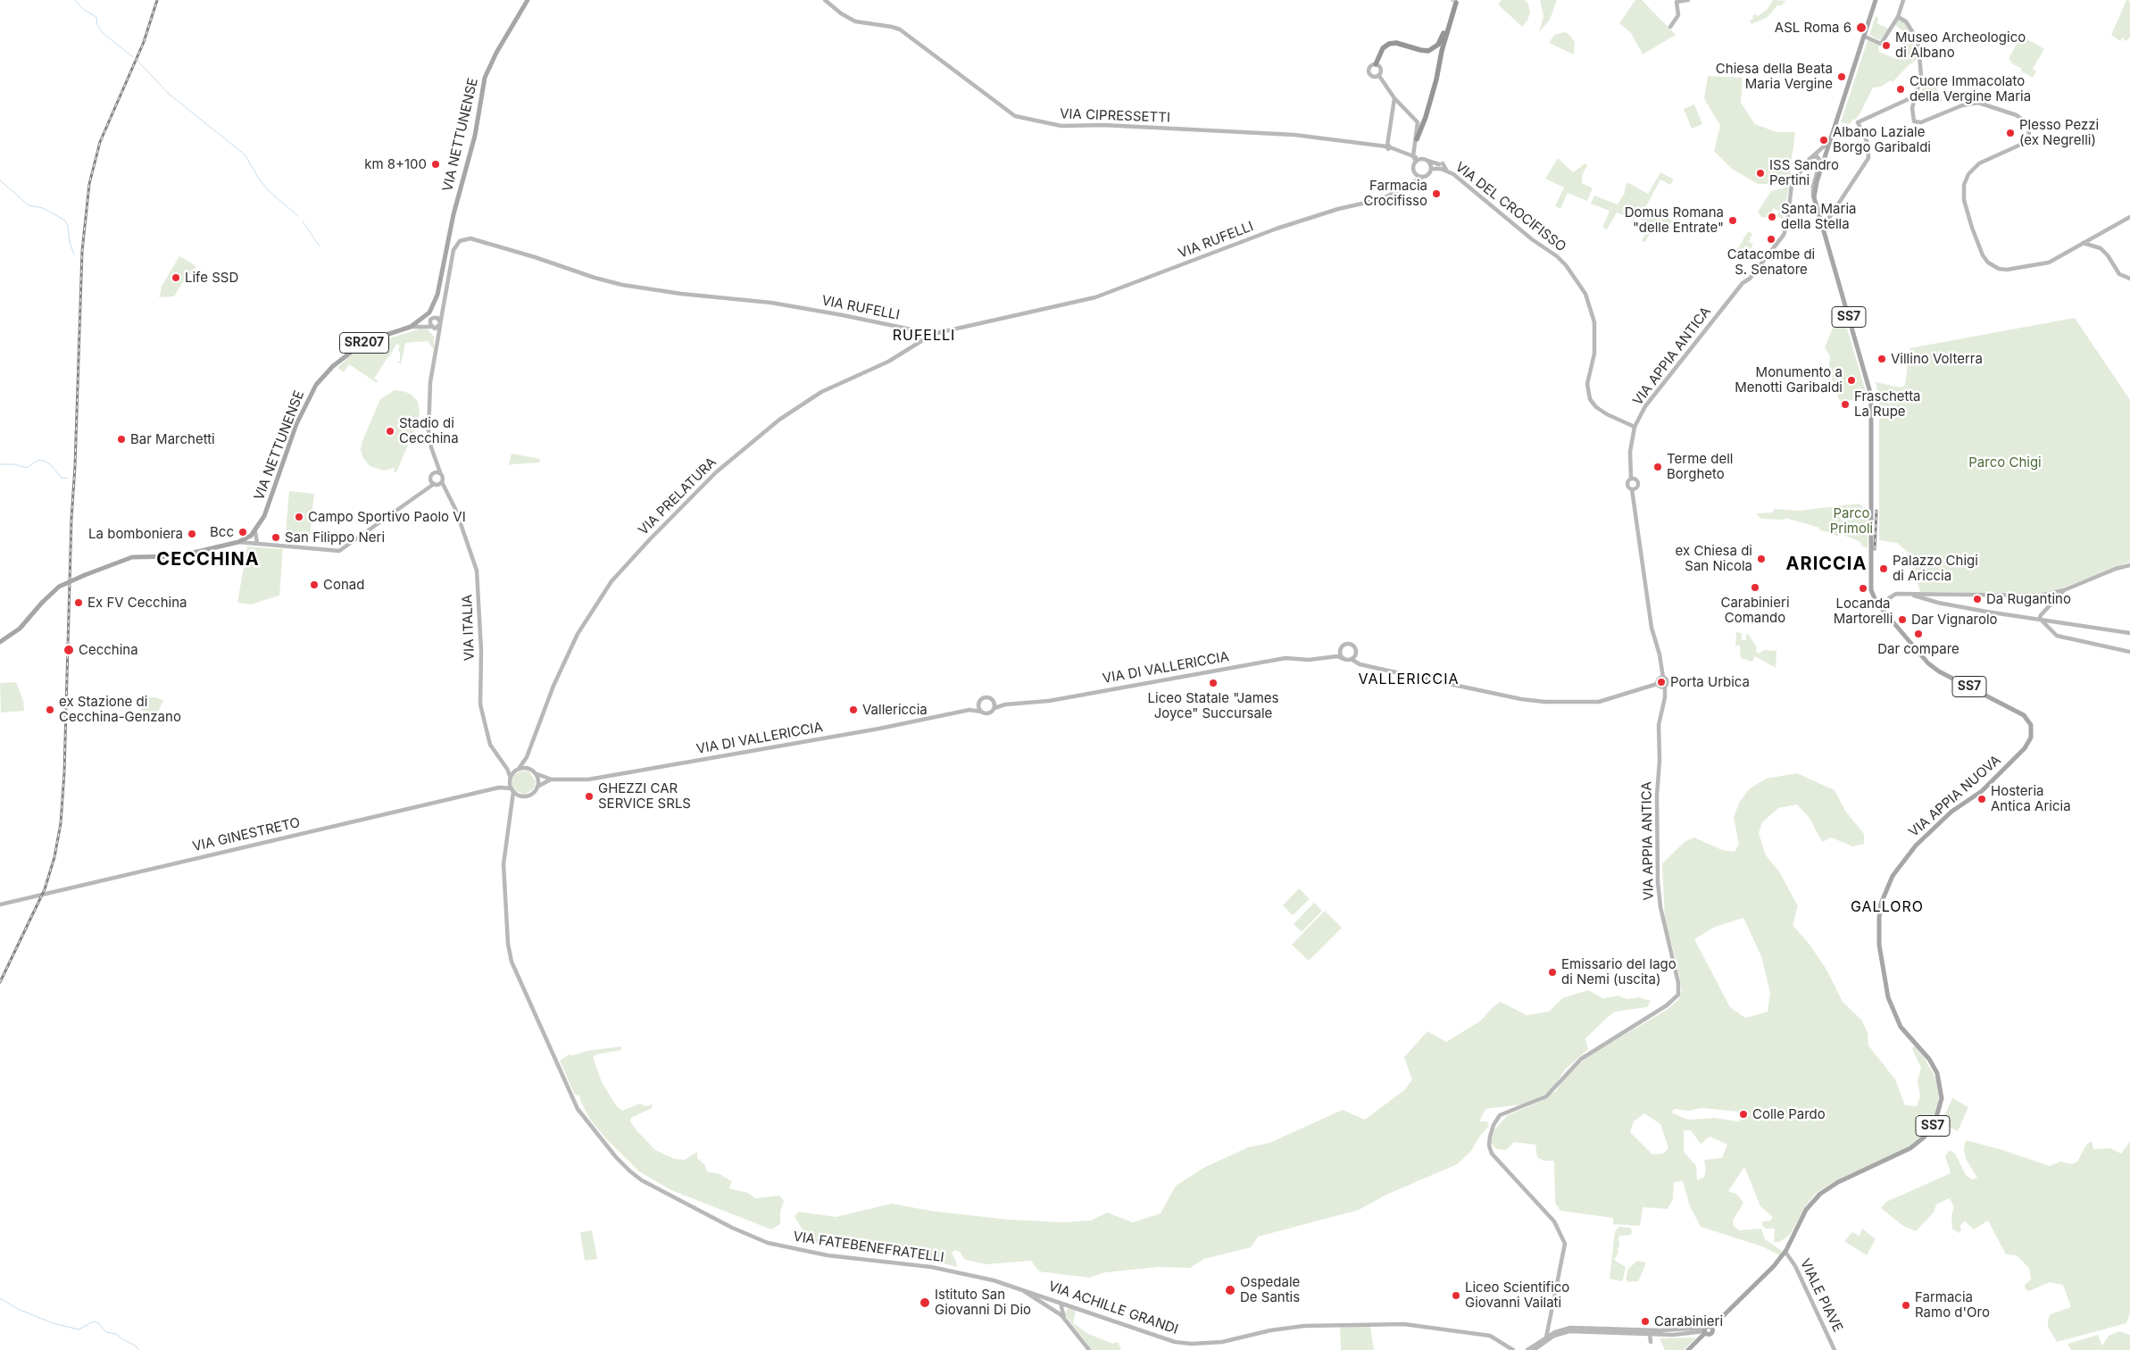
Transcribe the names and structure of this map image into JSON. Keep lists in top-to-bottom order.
{
  "streets": {
    "main road": [
      "VIA NETTUNENSE",
      "SS7",
      "SR207",
      "VIA APPIA NUOVA"
    ],
    "street": [
      "VIA CIPRESSETTI",
      "VIA DEL CROCIFISSO",
      "VIA RUFELLI",
      "VIA APPIA ANTICA",
      "VIA PRELATURA",
      "VIA ITALIA",
      "VIA DI VALLERICCIA",
      "VIA GINESTRETO",
      "VIA FATEBENEFRATELLI",
      "VIALE PIAVE",
      "VIA ACHILLE GRANDI"
    ]
  },
  "crossings": [
    ["VIA CIPRESSETTI", "VIA DEL CROCIFISSO"],
    ["VIA CIPRESSETTI", "VIA RUFELLI"],
    ["VIA DEL CROCIFISSO", "VIA RUFELLI"],
    ["VIA DEL CROCIFISSO", "VIA APPIA ANTICA"],
    ["VIA RUFELLI", "VIA PRELATURA"],
    ["SS7", "VIA APPIA NUOVA"],
    ["SS7", "VIALE PIAVE"],
    ["VIA APPIA ANTICA", "VIA DI VALLERICCIA"],
    ["VIA PRELATURA", "VIA ITALIA"],
    ["VIA PRELATURA", "VIA DI VALLERICCIA"],
    ["VIA PRELATURA", "VIA GINESTRETO"],
    ["VIA PRELATURA", "VIA FATEBENEFRATELLI"],
    ["VIA ITALIA", "VIA DI VALLERICCIA"],
    ["VIA ITALIA", "VIA GINESTRETO"],
    ["VIA ITALIA", "VIA FATEBENEFRATELLI"],
    ["VIA DI VALLERICCIA", "VIA GINESTRETO"],
    ["VIA DI VALLERICCIA", "VIA FATEBENEFRATELLI"],
    ["VIA APPIA NUOVA", "VIALE PIAVE"],
    ["VIA GINESTRETO", "VIA FATEBENEFRATELLI"],
    ["VIA FATEBENEFRATELLI", "VIA ACHILLE GRANDI"]
  ],
  "districts": [
    "RUFELLI",
    "CECCHINA",
    "ARICCIA",
    "VALLERICCIA",
    "GALLORO"
  ],
  "parks": ["Parco Chigi", "Parco Primoli"],
  "places": [
    "ASL Roma 6",
    "Museo Archeologico di Albano",
    "Chiesa della Beata Maria Vergine",
    "Cuore Immacolato della Vergine Maria",
    "Plesso Pezzi (ex Negrelli)",
    "Albano Laziale Borgo Garibaldi",
    "km 8+100",
    "ISS Sandro Pertini",
    "Farmacia Crocifisso",
    "Santa Maria della Stella",
    "Domus Romana \"delle Entrate\"",
    "Catacombe di S. Senatore",
    "Life SSD",
    "Villino Volterra",
    "Monumento a Menotti Garibaldi",
    "Fraschetta La Rupe",
    "Stadio di Cecchina",
    "Bar Marchetti",
    "Terme dell Borgheto",
    "Campo Sportivo Paolo VI",
    "Bcc",
    "La bomboniera",
    "San Filippo Neri",
    "ex Chiesa di San Nicola",
    "Palazzo Chigi di Ariccia",
    "Conad",
    "Carabinieri Comando",
    "Locanda Martorelli",
    "Da Rugantino",
    "Ex FV Cecchina",
    "Dar Vignarolo",
    "Dar compare",
    "Cecchina",
    "Porta Urbica",
    "Liceo Statale \"James Joyce\" Succursale",
    "ex Stazione di Cecchina-Genzano",
    "Vallericcia",
    "GHEZZI CAR SERVICE SRLS",
    "Hosteria Antica Aricia",
    "Emissario del lago di Nemi (uscita)",
    "Colle Pardo",
    "Ospedale De Santis",
    "Liceo Scientifico Giovanni Vailati",
    "Istituto San Giovanni Di Dio",
    "Farmacia Ramo d'Oro",
    "Carabinieri"
  ]
}
